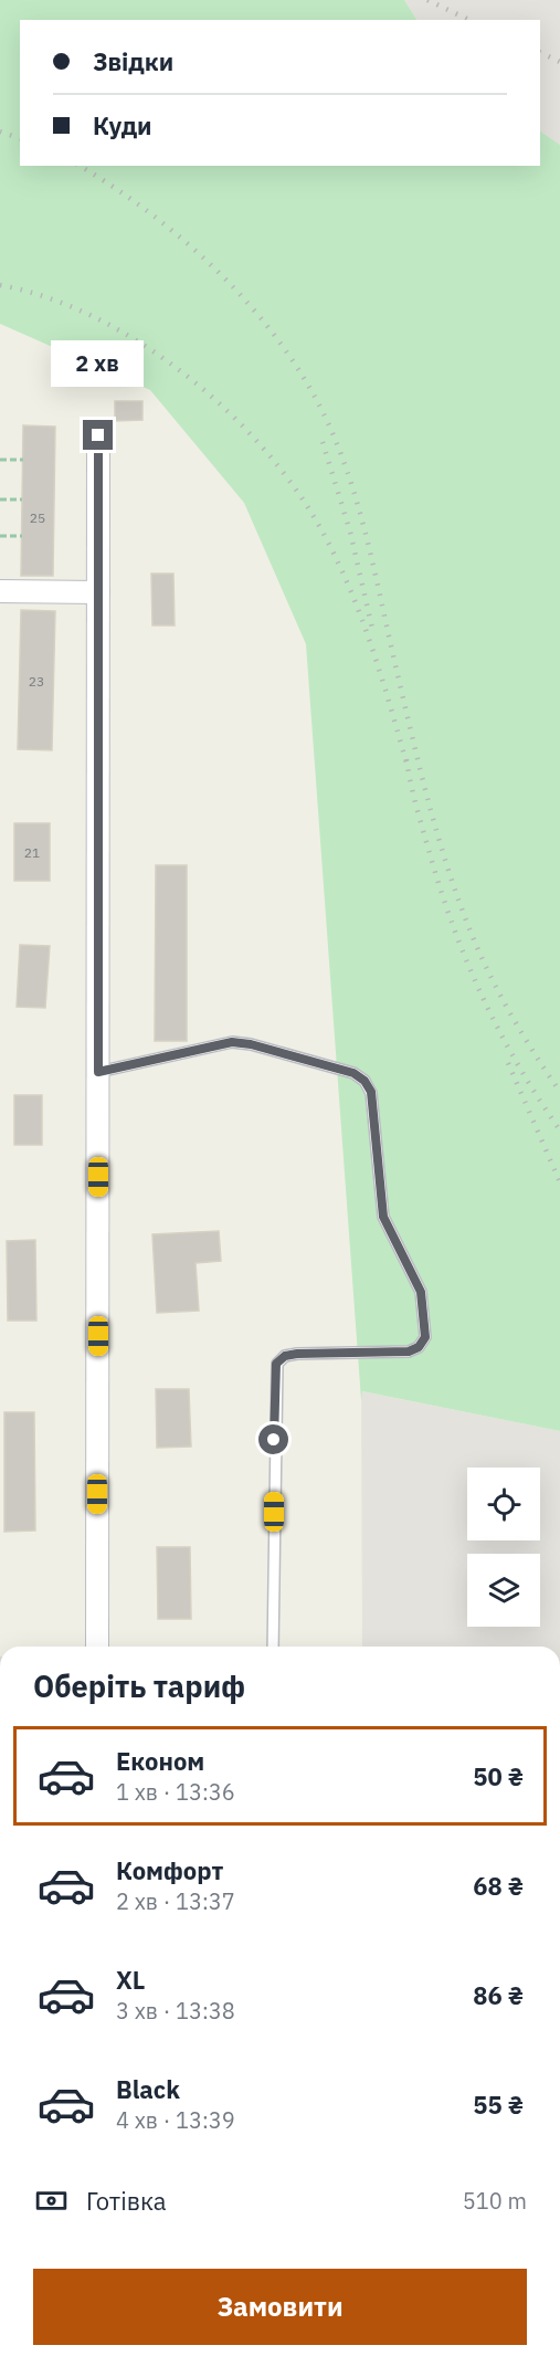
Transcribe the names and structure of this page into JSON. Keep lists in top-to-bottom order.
{
  "house_numbers": ["25", "23", "21"],
  "page": {
    "banner": ["Звідки", "Куди"],
    "bubble": "2 хв",
    "heading": "Оберіть тариф",
    "list": [
      {
        "name": "Економ",
        "note": "1 хв · 13:36",
        "value": "50 ₴"
      },
      {
        "name": "Комфорт",
        "note": "2 хв · 13:37",
        "value": "68 ₴"
      },
      {
        "name": "XL",
        "note": "3 хв · 13:38",
        "value": "86 ₴"
      },
      {
        "name": "Black",
        "note": "4 хв · 13:39",
        "value": "55 ₴"
      }
    ],
    "pay": ["Готівка", "510 m"],
    "buttons": "Замовити"
  }
}
